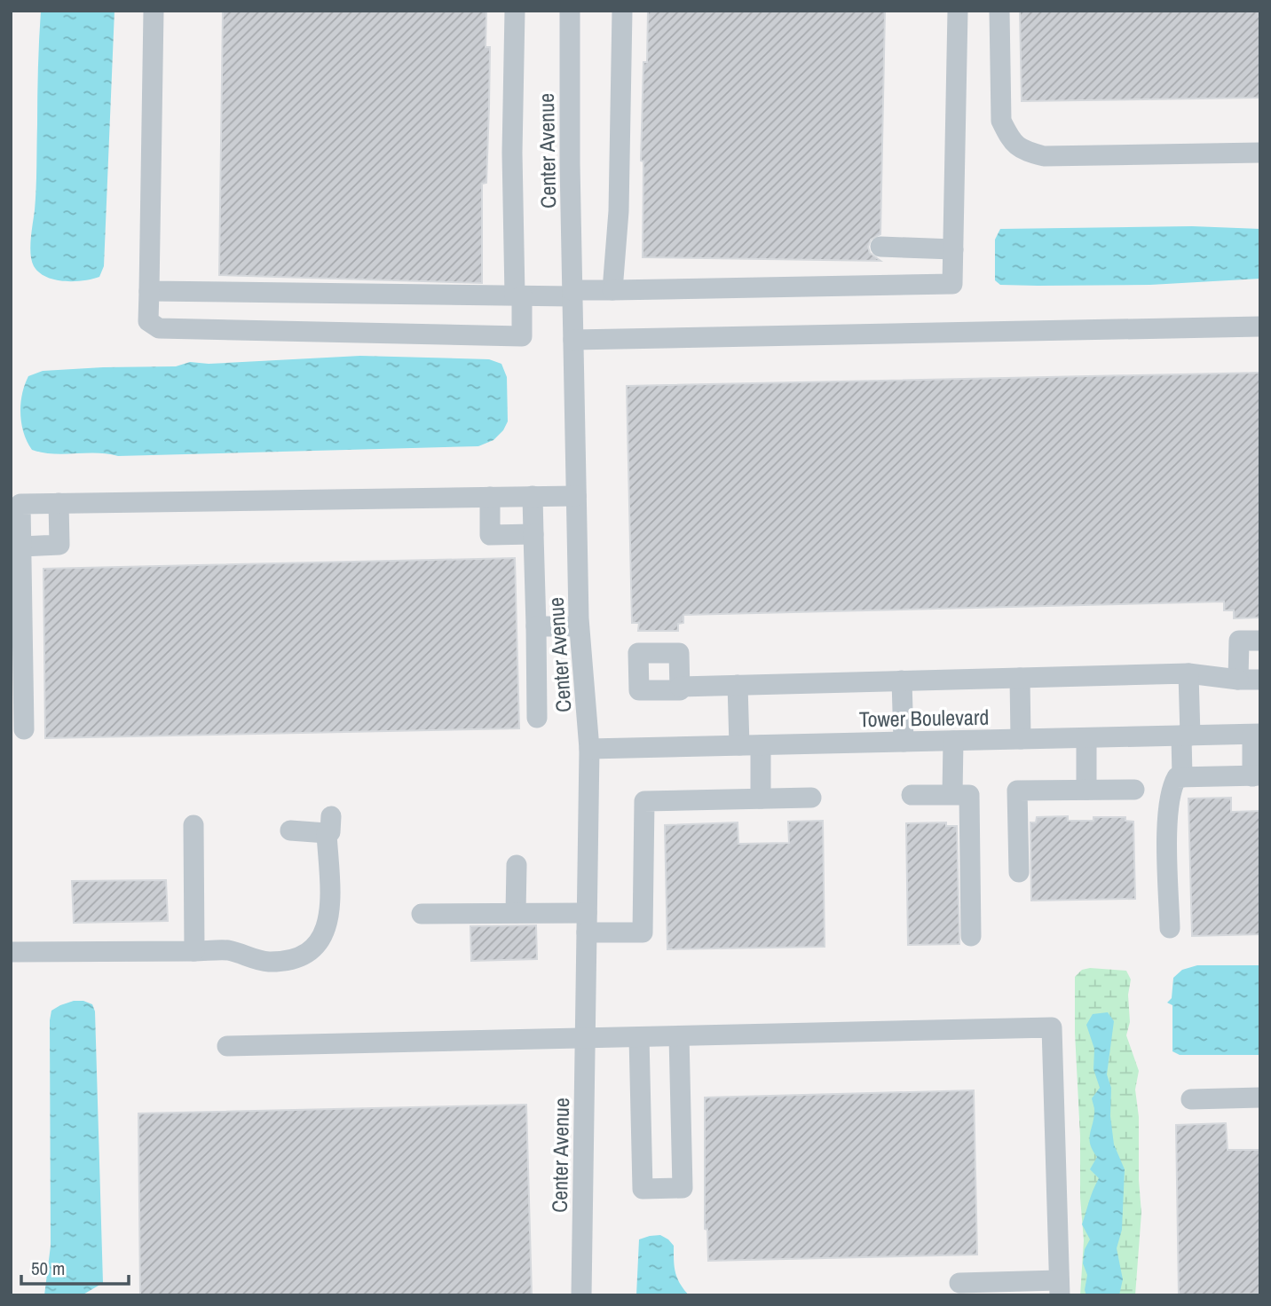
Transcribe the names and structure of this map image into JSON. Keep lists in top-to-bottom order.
{
  "streets": {
    "street": ["Center Avenue", "Tower Boulevard"]
  },
  "crossings": [
    ["Center Avenue", "Tower Boulevard"]
  ],
  "scale_bar": "50 m"
}
